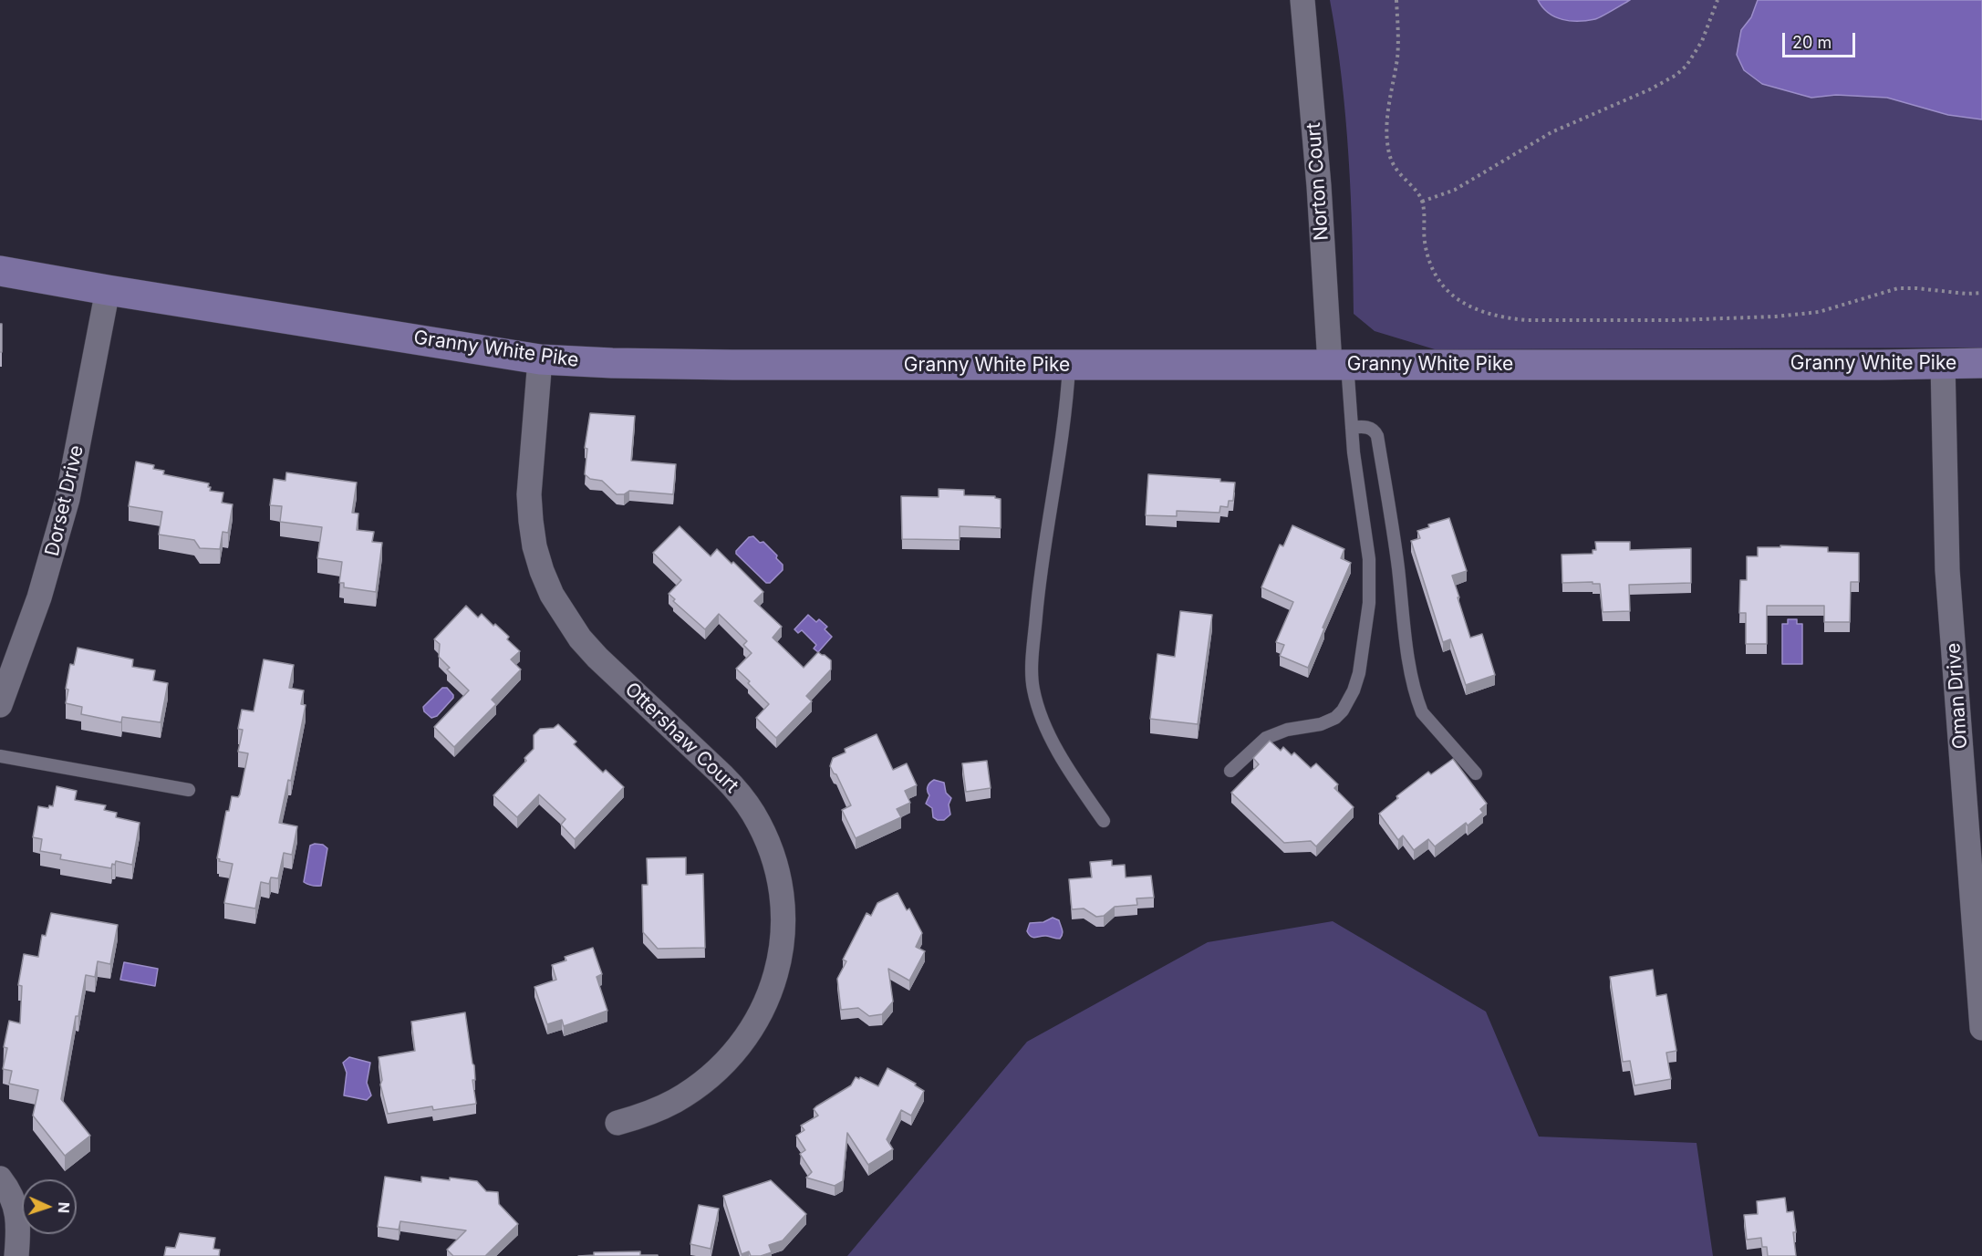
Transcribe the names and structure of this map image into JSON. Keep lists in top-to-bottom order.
{
  "streets": {
    "main road": ["Granny White Pike"],
    "street": [
      "Norton Court",
      "Dorset Drive",
      "Oman Drive",
      "Ottershaw Court"
    ]
  },
  "crossings": [
    ["Norton Court", "Granny White Pike"],
    ["Granny White Pike", "Dorset Drive"],
    ["Granny White Pike", "Oman Drive"],
    ["Granny White Pike", "Ottershaw Court"]
  ],
  "scale_bar": "20 m",
  "north": "right"
}
